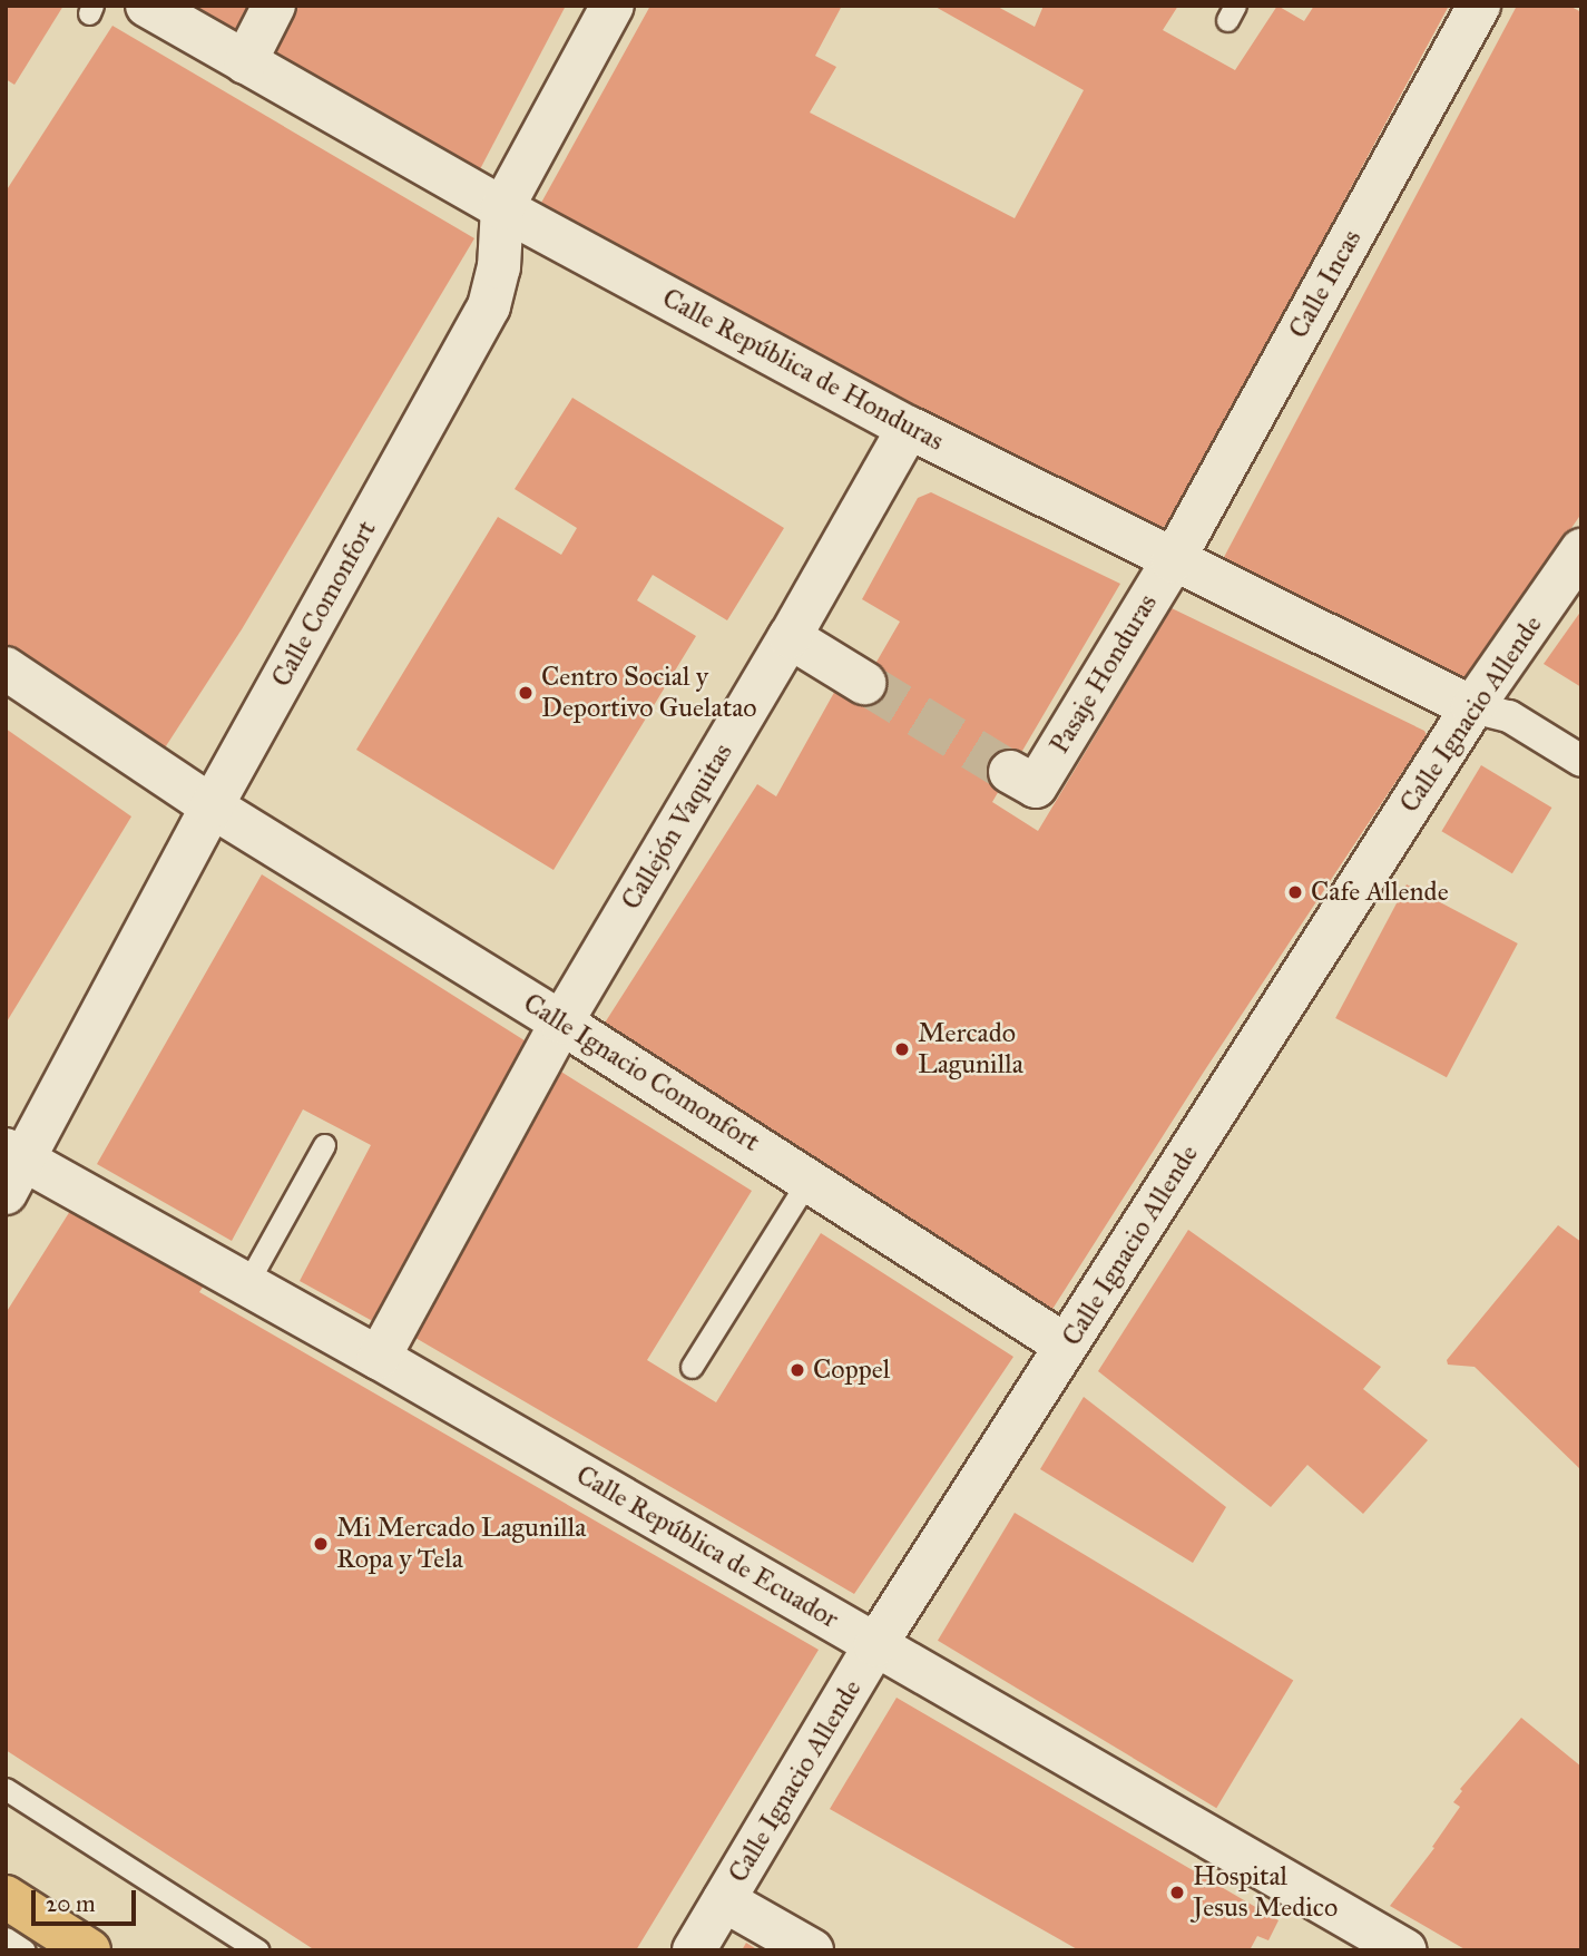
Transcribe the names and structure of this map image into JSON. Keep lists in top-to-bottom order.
{
  "streets": {
    "street": [
      "Calle Incas",
      "Calle República de Honduras",
      "Calle Comonfort",
      "Pasaje Honduras",
      "Calle Ignacio Allende",
      "Callejón Vaquitas",
      "Calle Ignacio Comonfort",
      "Calle República de Ecuador"
    ]
  },
  "crossings": [
    ["Calle Incas", "Calle República de Honduras"],
    ["Calle Incas", "Pasaje Honduras"],
    ["Calle República de Honduras", "Calle Comonfort"],
    ["Calle República de Honduras", "Pasaje Honduras"],
    ["Calle República de Honduras", "Calle Ignacio Allende"],
    ["Calle República de Honduras", "Callejón Vaquitas"],
    ["Calle Comonfort", "Calle Ignacio Comonfort"],
    ["Calle Comonfort", "Calle República de Ecuador"],
    ["Calle Ignacio Allende", "Calle Ignacio Comonfort"],
    ["Calle Ignacio Allende", "Calle República de Ecuador"],
    ["Callejón Vaquitas", "Calle Ignacio Comonfort"],
    ["Callejón Vaquitas", "Calle República de Ecuador"]
  ],
  "places": [
    "Centro Social y Deportivo Guelatao",
    "Cafe Allende",
    "Mercado Lagunilla",
    "Coppel",
    "Mi Mercado Lagunilla Ropa y Tela",
    "Hospital Jesus Medico"
  ],
  "scale_bar": "20 m"
}
